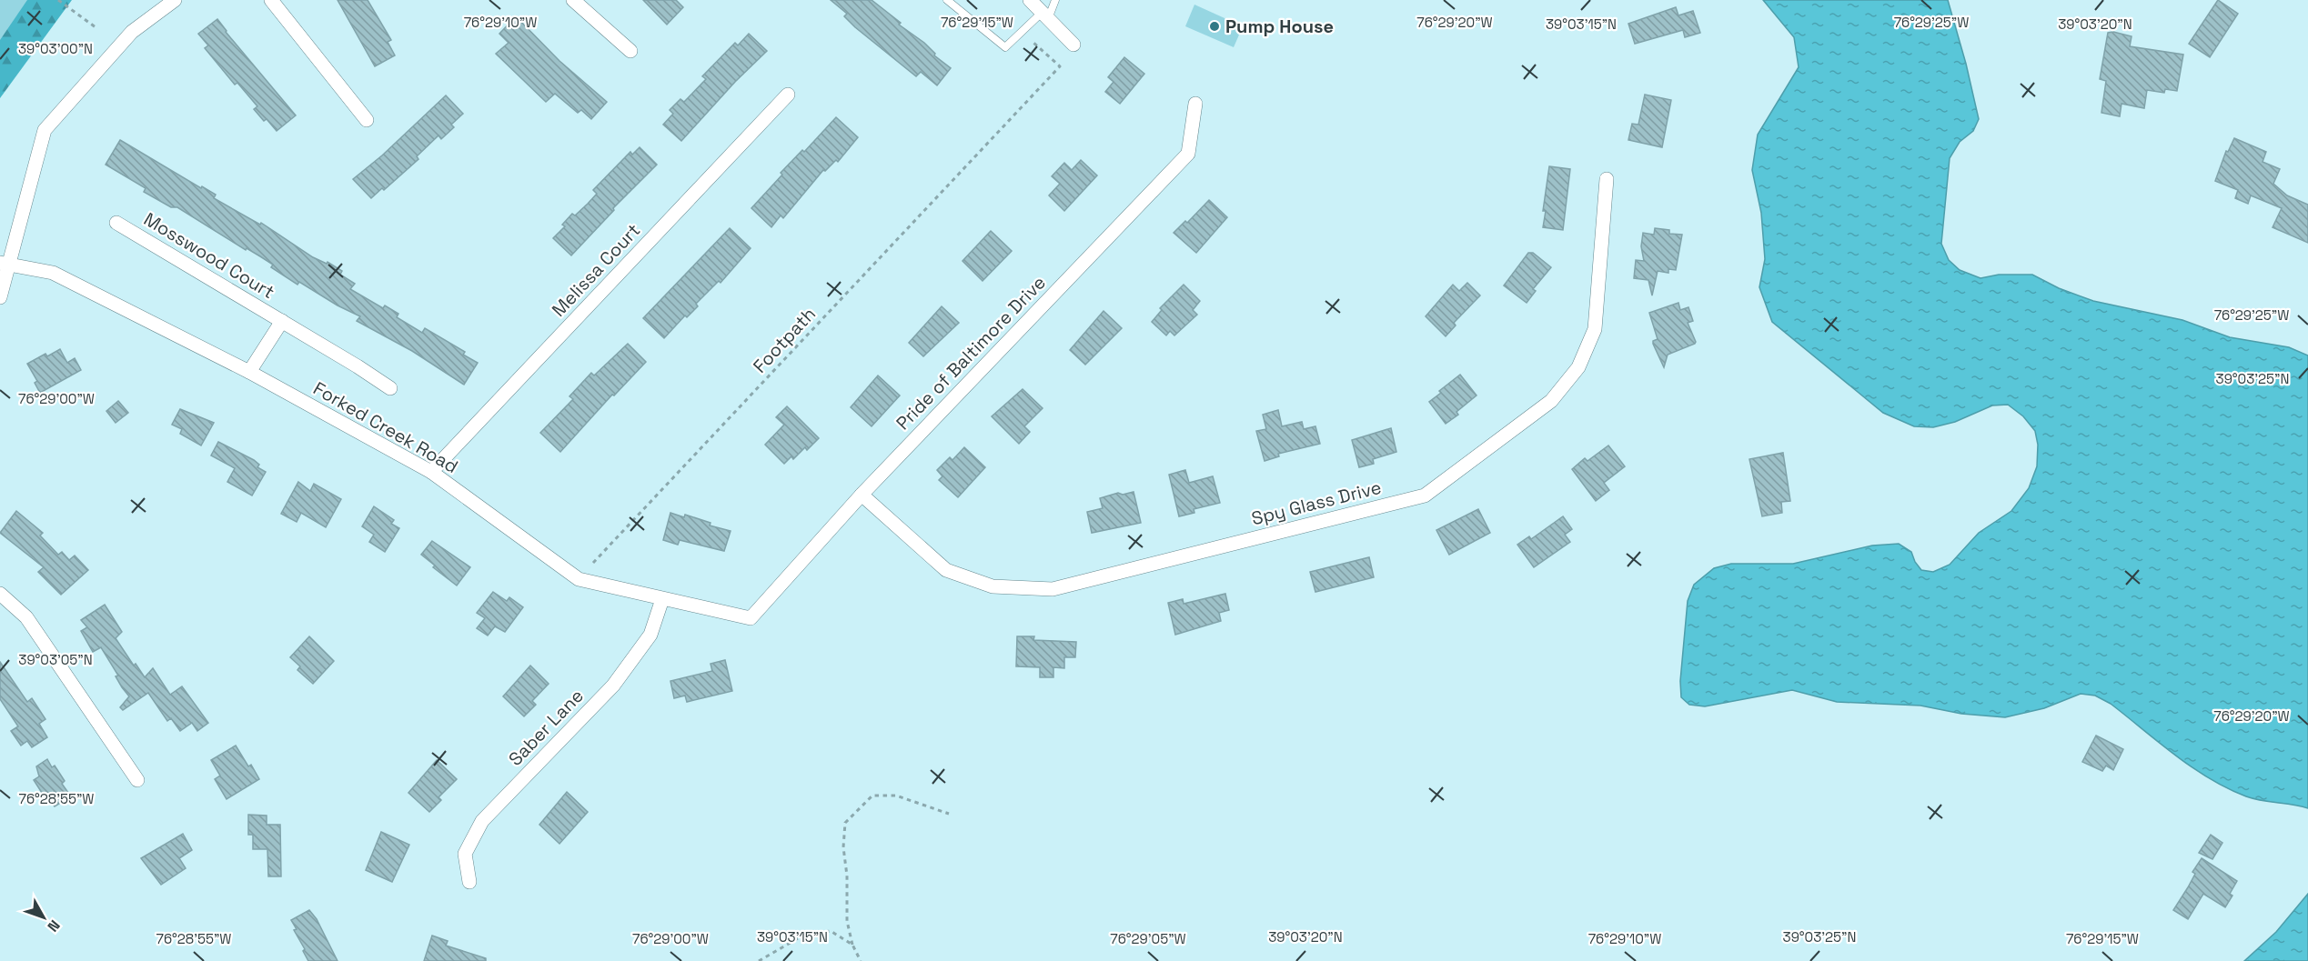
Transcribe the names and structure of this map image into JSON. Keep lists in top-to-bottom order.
{
  "streets": {
    "street": [
      "Mosswood Court",
      "Melissa Court",
      "Pride of Baltimore Drive",
      "Forked Creek Road",
      "Spy Glass Drive",
      "Saber Lane"
    ],
    "path": ["Footpath"]
  },
  "crossings": [
    ["Mosswood Court", "Forked Creek Road"],
    ["Melissa Court", "Forked Creek Road"],
    ["Pride of Baltimore Drive", "Forked Creek Road"],
    ["Pride of Baltimore Drive", "Spy Glass Drive"],
    ["Forked Creek Road", "Saber Lane"]
  ],
  "places": ["Pump House"],
  "north": "bottom right",
  "coordinates": [
    "76°29'10\"W",
    "76°29'15\"W",
    "76°29'20\"W",
    "76°29'25\"W",
    "39°03'15\"N",
    "39°03'20\"N",
    "39°03'00\"N",
    "39°03'25\"N",
    "76°29'00\"W",
    "39°03'05\"N",
    "76°28'55\"W",
    "76°29'05\"W"
  ]
}
